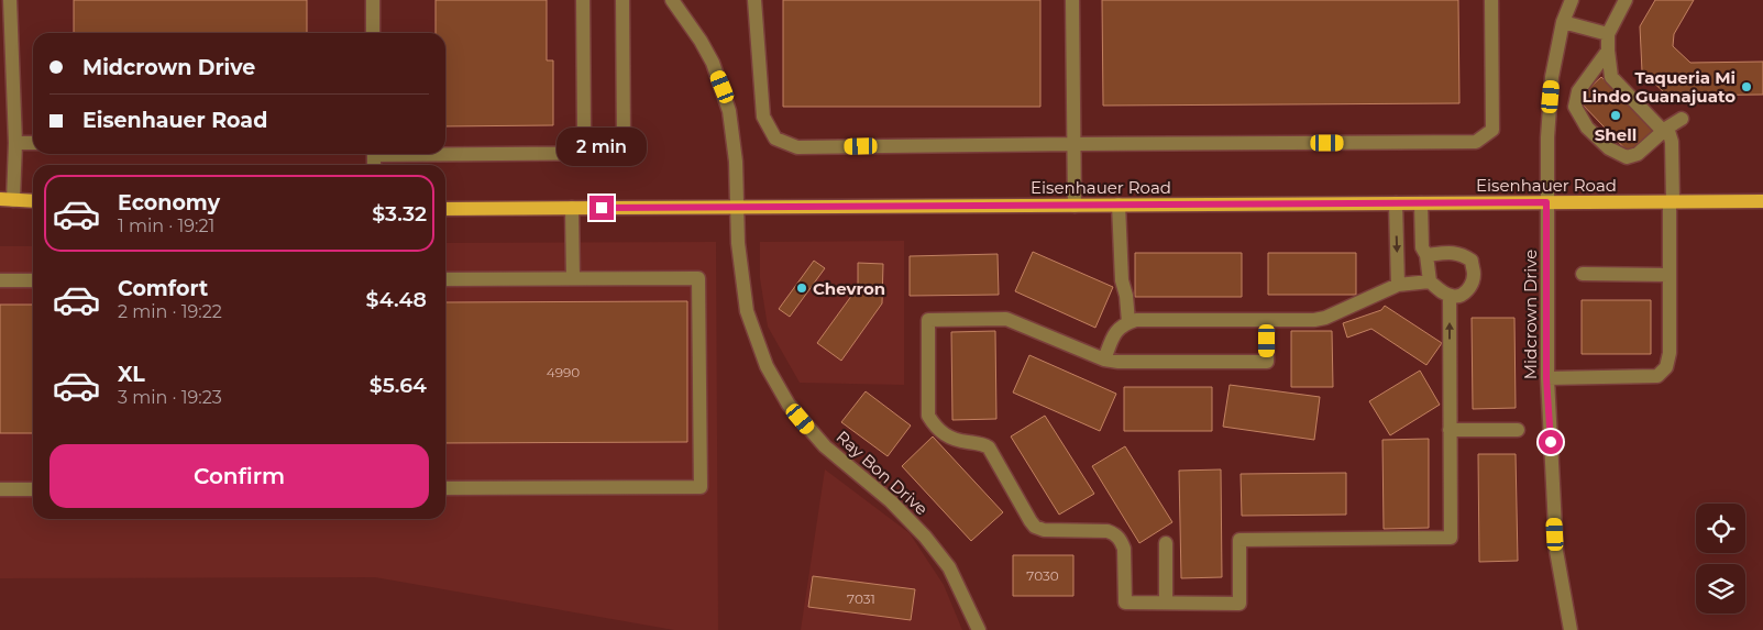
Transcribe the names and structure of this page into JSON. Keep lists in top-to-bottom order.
{
  "streets": {
    "main road": ["Eisenhauer Road"],
    "street": ["Midcrown Drive", "Ray Bon Drive"]
  },
  "crossings": [
    ["Eisenhauer Road", "Midcrown Drive"],
    ["Eisenhauer Road", "Ray Bon Drive"]
  ],
  "places": ["Taqueria Mi Lindo Guanajuato", "Shell", "Chevron"],
  "house_numbers": ["4990", "7030", "7031"],
  "page": {
    "banner": ["Midcrown Drive", "Eisenhauer Road"],
    "bubble": "2 min",
    "list": [
      {
        "name": "Economy",
        "note": "1 min · 19:21",
        "value": "$3.32"
      },
      {
        "name": "Comfort",
        "note": "2 min · 19:22",
        "value": "$4.48"
      },
      {
        "name": "XL",
        "note": "3 min · 19:23",
        "value": "$5.64"
      }
    ],
    "buttons": "Confirm"
  }
}
